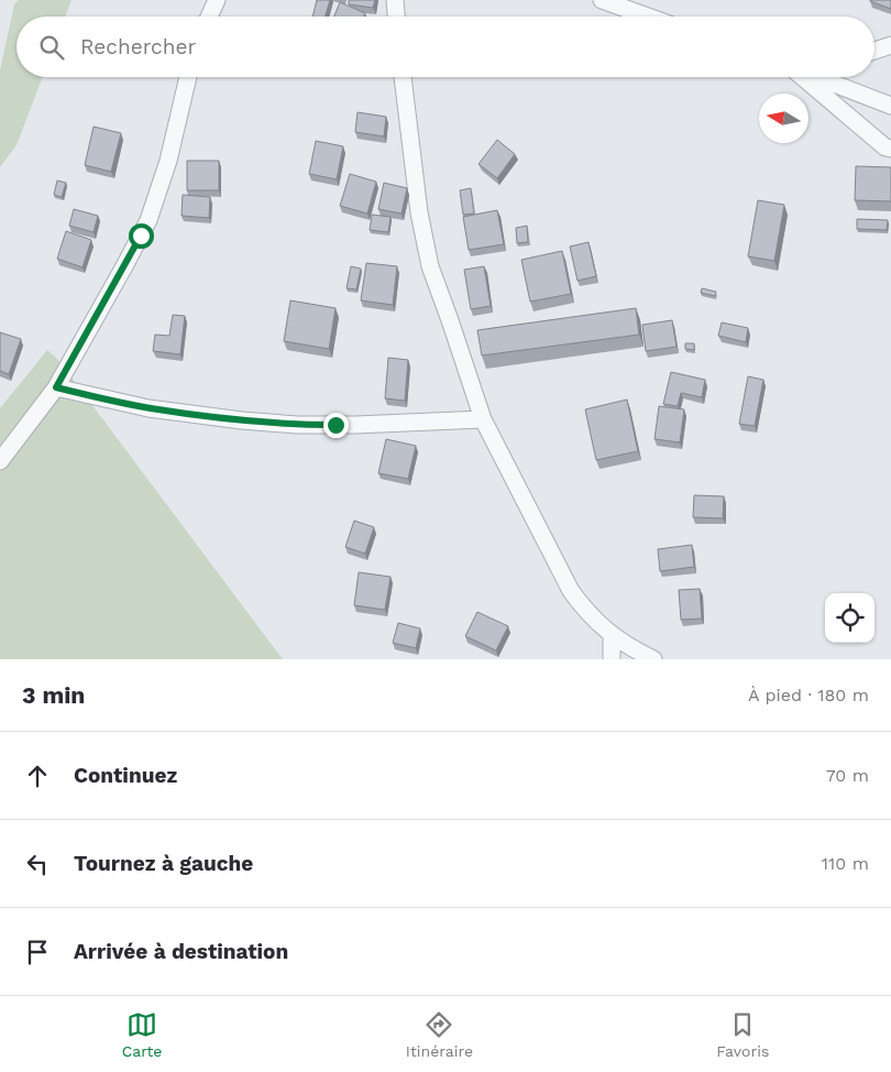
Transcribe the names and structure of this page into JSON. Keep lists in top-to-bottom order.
{
  "north": "left",
  "page": {
    "search": "Rechercher",
    "heading": ["3 min", "À pied · 180 m"],
    "list": [
      ["Continuez", "70 m"],
      ["Tournez à gauche", "110 m"],
      "Arrivée à destination"
    ],
    "nav": ["Carte", "Itinéraire", "Favoris"]
  }
}
